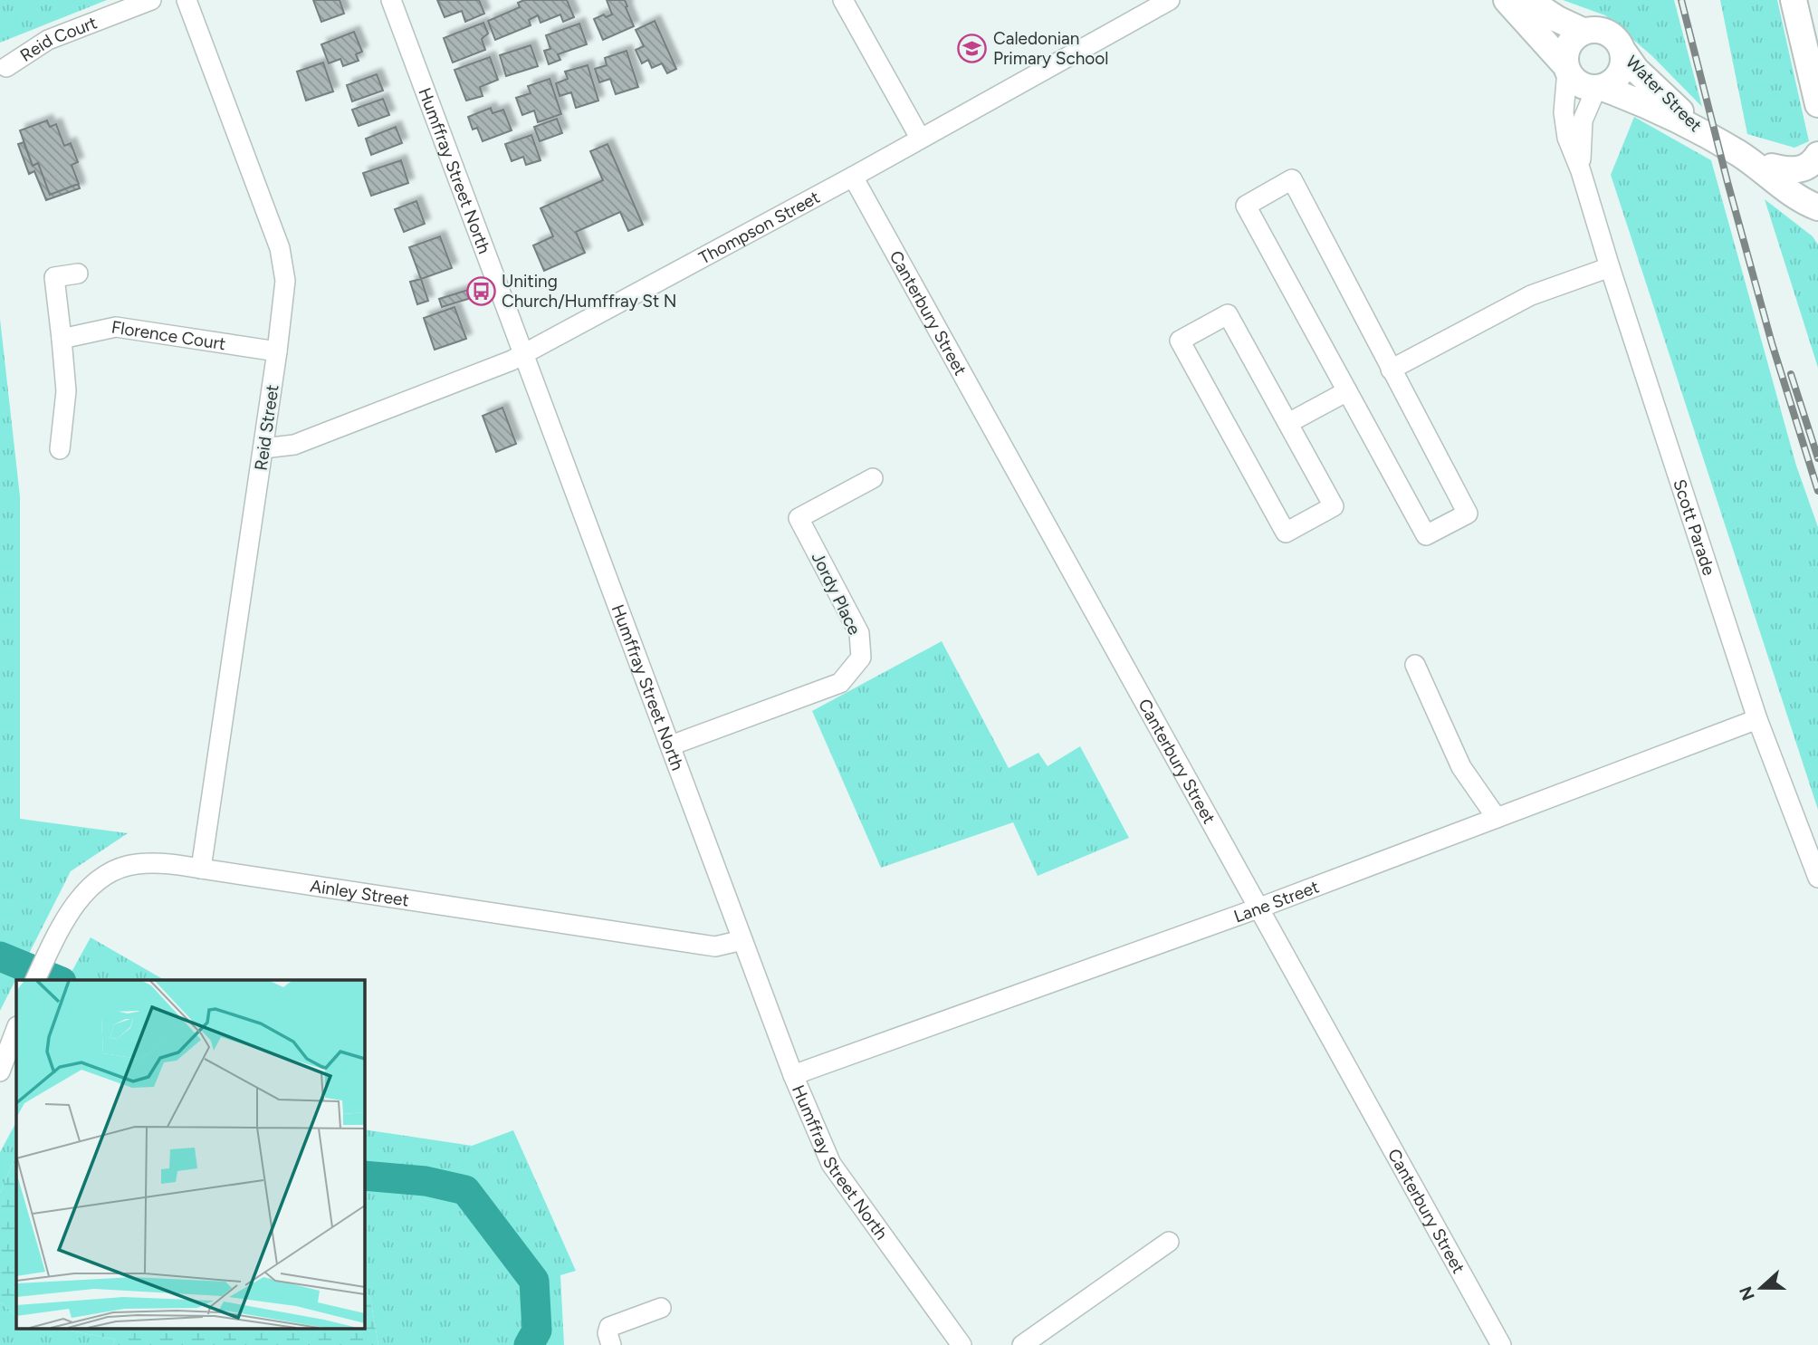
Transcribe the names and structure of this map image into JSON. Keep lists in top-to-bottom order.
{
  "streets": {
    "main road": ["Water Street"],
    "street": [
      "Reid Court",
      "Humffray Street North",
      "Thompson Street",
      "Canterbury Street",
      "Florence Court",
      "Reid Street",
      "Scott Parade",
      "Jordy Place",
      "Ainley Street",
      "Lane Street"
    ]
  },
  "crossings": [
    ["Water Street", "Scott Parade"],
    ["Humffray Street North", "Thompson Street"],
    ["Humffray Street North", "Jordy Place"],
    ["Humffray Street North", "Ainley Street"],
    ["Humffray Street North", "Lane Street"],
    ["Thompson Street", "Canterbury Street"],
    ["Thompson Street", "Reid Street"],
    ["Canterbury Street", "Lane Street"],
    ["Florence Court", "Reid Street"],
    ["Reid Street", "Ainley Street"],
    ["Scott Parade", "Lane Street"]
  ],
  "places": {
    "school or university": ["Caledonian Primary School"],
    "bus stop": ["Uniting Church/Humffray St N"]
  },
  "north": "left"
}
